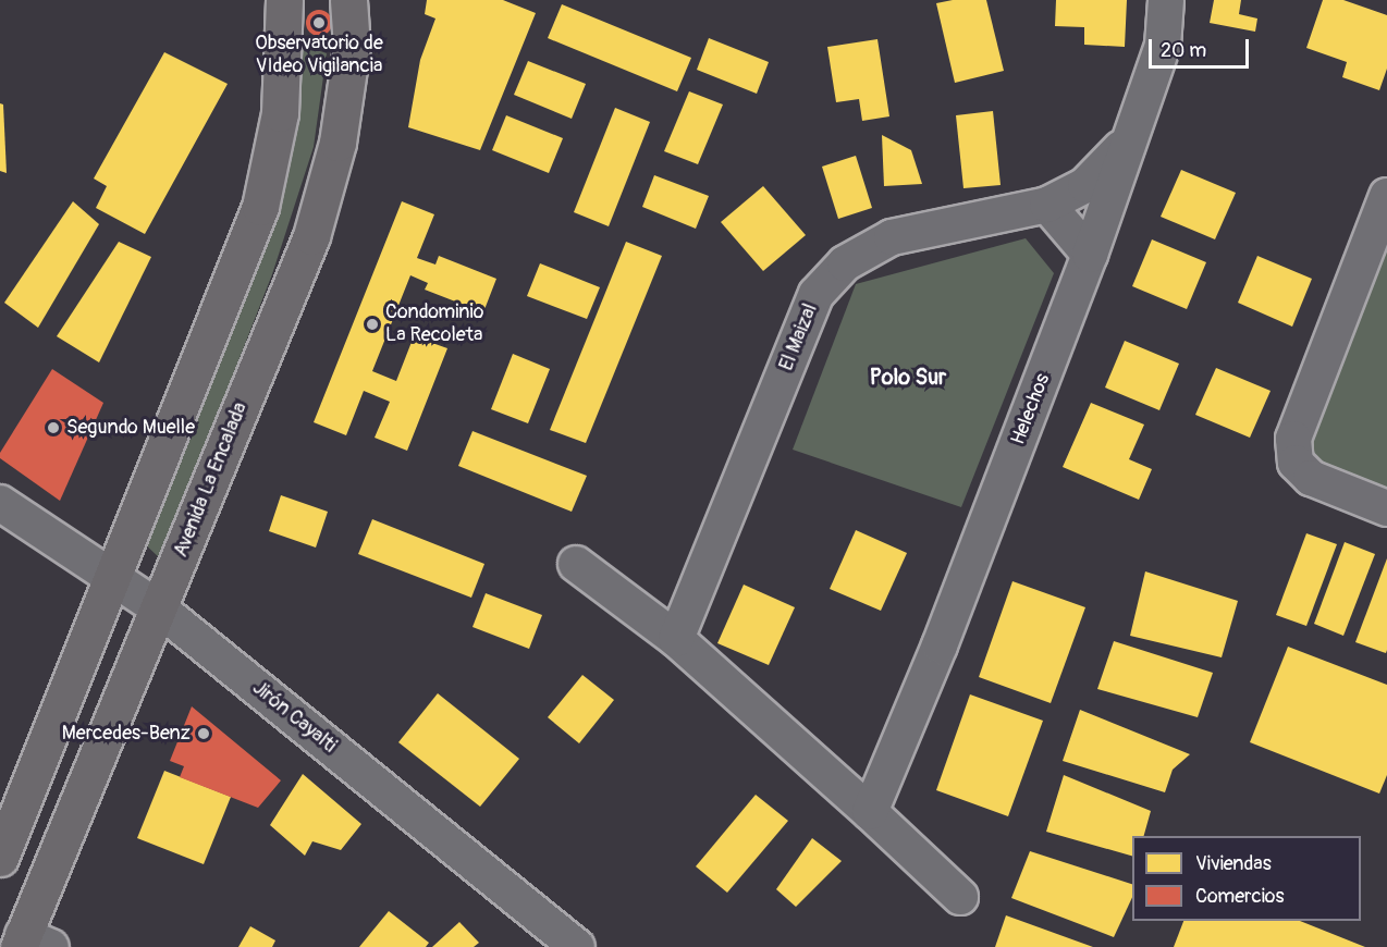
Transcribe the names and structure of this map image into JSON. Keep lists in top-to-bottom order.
{
  "streets": {
    "main road": ["Avenida La Encalada"],
    "street": ["El Maizal", "Helechos", "Jirón Cayalti"]
  },
  "crossings": [
    ["El Maizal", "Helechos"],
    ["Avenida La Encalada", "Jirón Cayalti"]
  ],
  "districts": ["Polo Sur"],
  "places": [
    "Observatorio de VIdeo Vigilancia",
    "Condominio La Recoleta",
    "Segundo Muelle",
    "Mercedes-Benz"
  ],
  "legend": ["Viviendas", "Comercios"],
  "scale_bar": "20 m"
}
